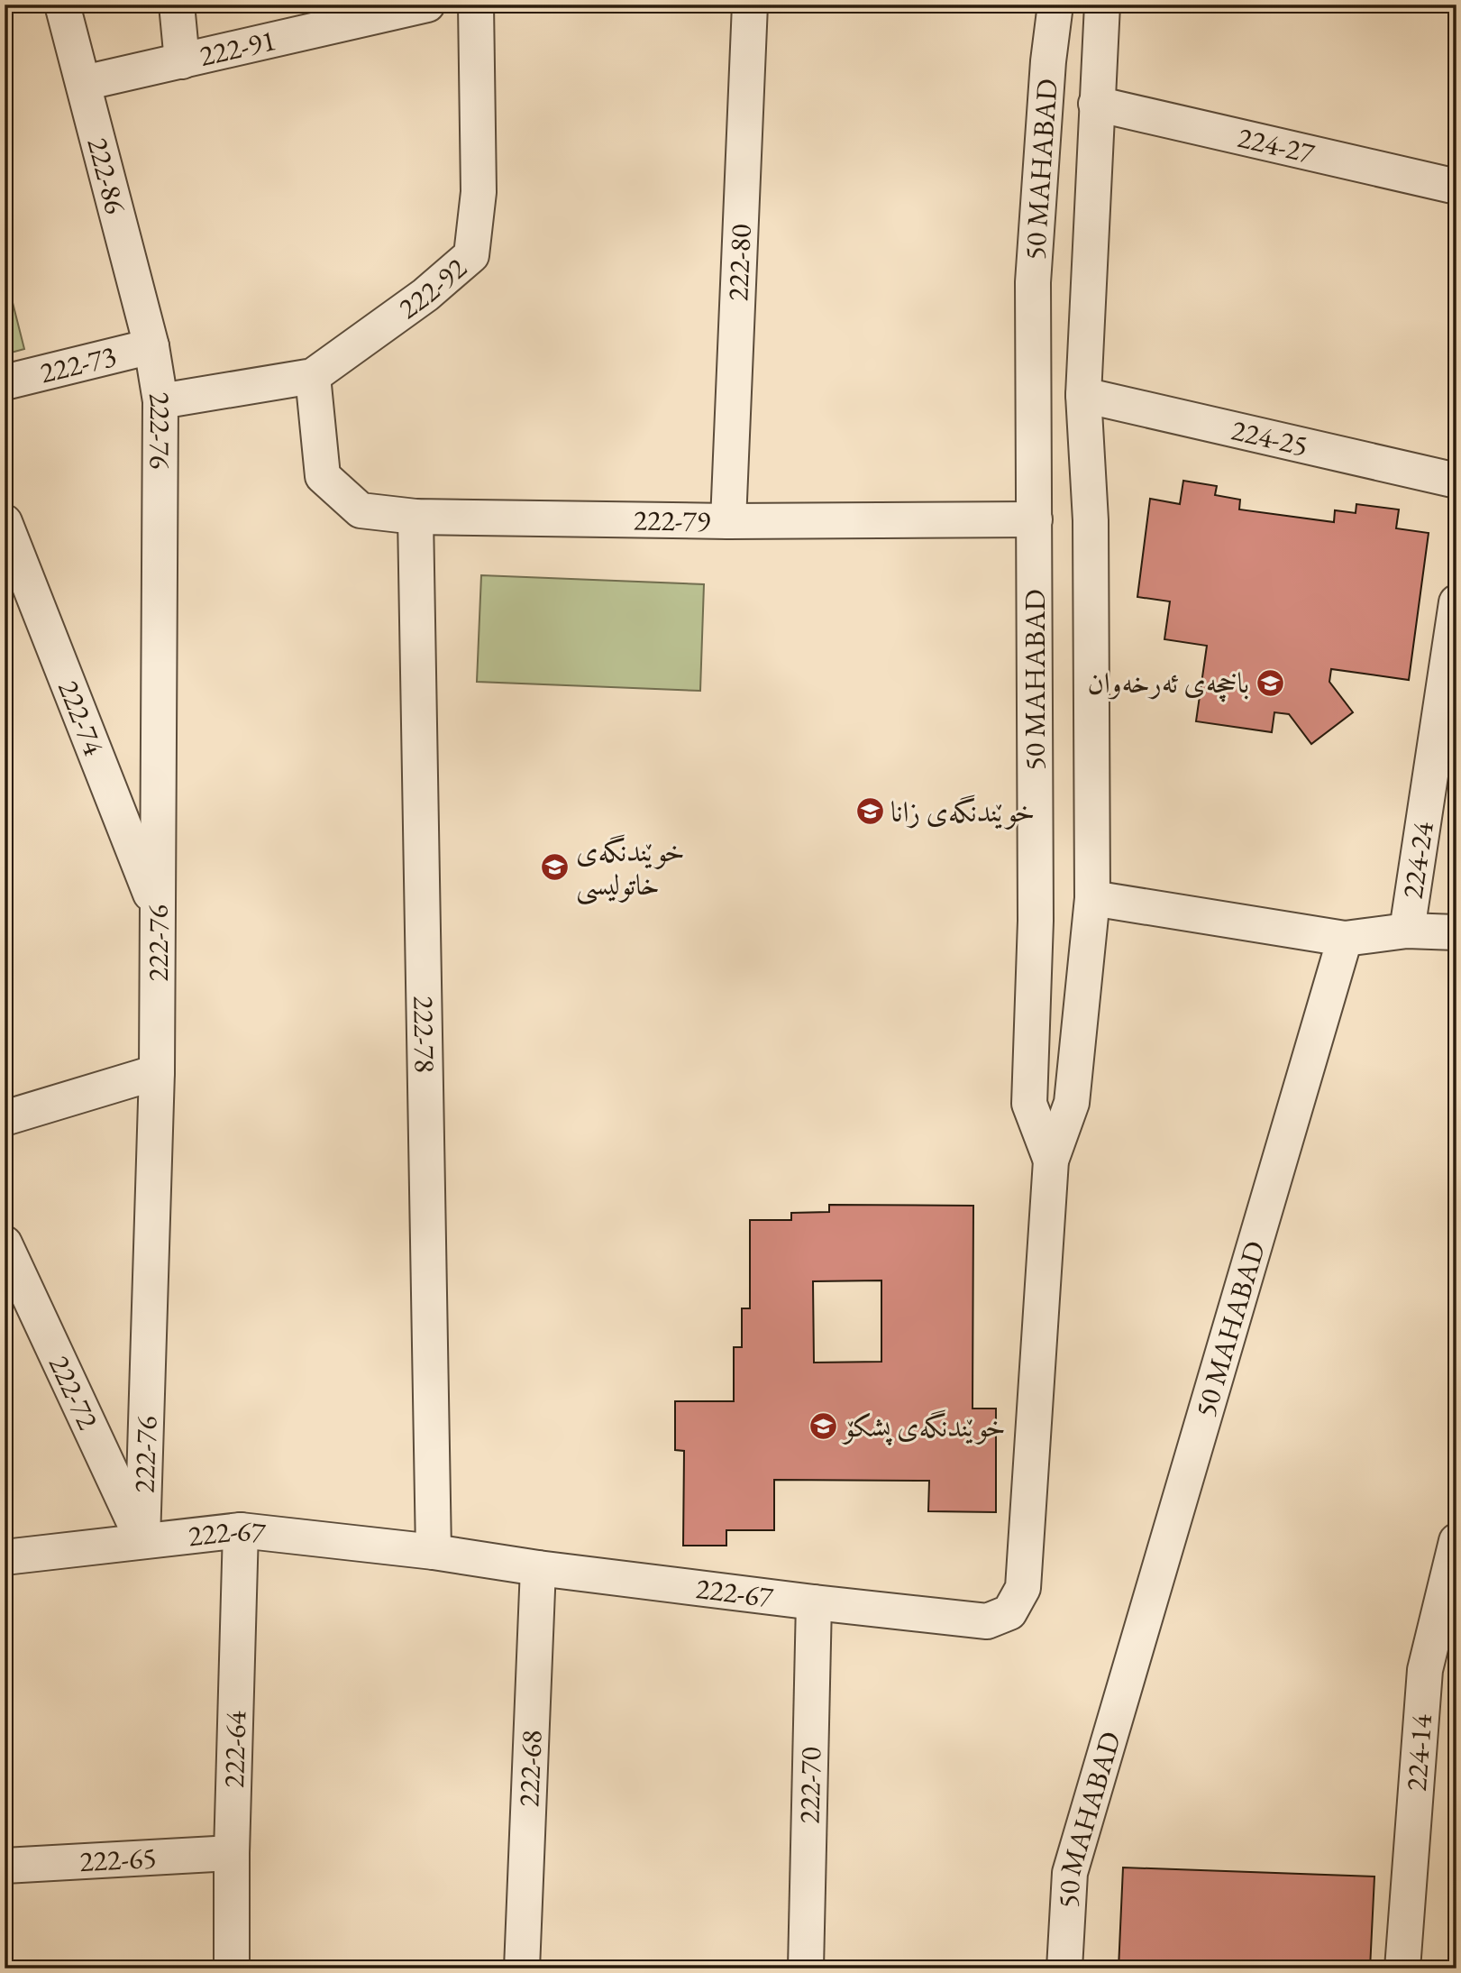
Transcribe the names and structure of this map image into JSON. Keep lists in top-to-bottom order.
{
  "streets": {
    "street": [
      "222-91",
      "224-27",
      "50 MAHABAD",
      "222-86",
      "222-80",
      "222-92",
      "222-73",
      "222-76",
      "224-25",
      "222-79",
      "222-74",
      "224-24",
      "222-78",
      "222-72",
      "222-67",
      "222-64",
      "224-14",
      "222-68",
      "222-70",
      "222-65"
    ]
  },
  "crossings": [
    ["222-91", "222-86"],
    ["224-27", "50 MAHABAD"],
    ["50 MAHABAD", "224-25"],
    ["50 MAHABAD", "222-79"],
    ["50 MAHABAD", "222-67"],
    ["222-86", "222-73"],
    ["222-86", "222-76"],
    ["222-80", "222-79"],
    ["222-92", "222-76"],
    ["222-92", "222-79"],
    ["222-73", "222-76"],
    ["222-76", "222-74"],
    ["222-76", "222-72"],
    ["222-76", "222-67"],
    ["222-79", "222-78"],
    ["222-78", "222-67"],
    ["222-72", "222-67"],
    ["222-67", "222-64"],
    ["222-67", "222-68"],
    ["222-67", "222-70"],
    ["222-64", "222-65"]
  ],
  "places": {
    "school or university": [
      "باخچەی ئەرخەوان",
      "خوێندنگەی زانا",
      "خوێندنگەی خاتولیسی",
      "خوێندنگەی پشکۆ"
    ]
  }
}
